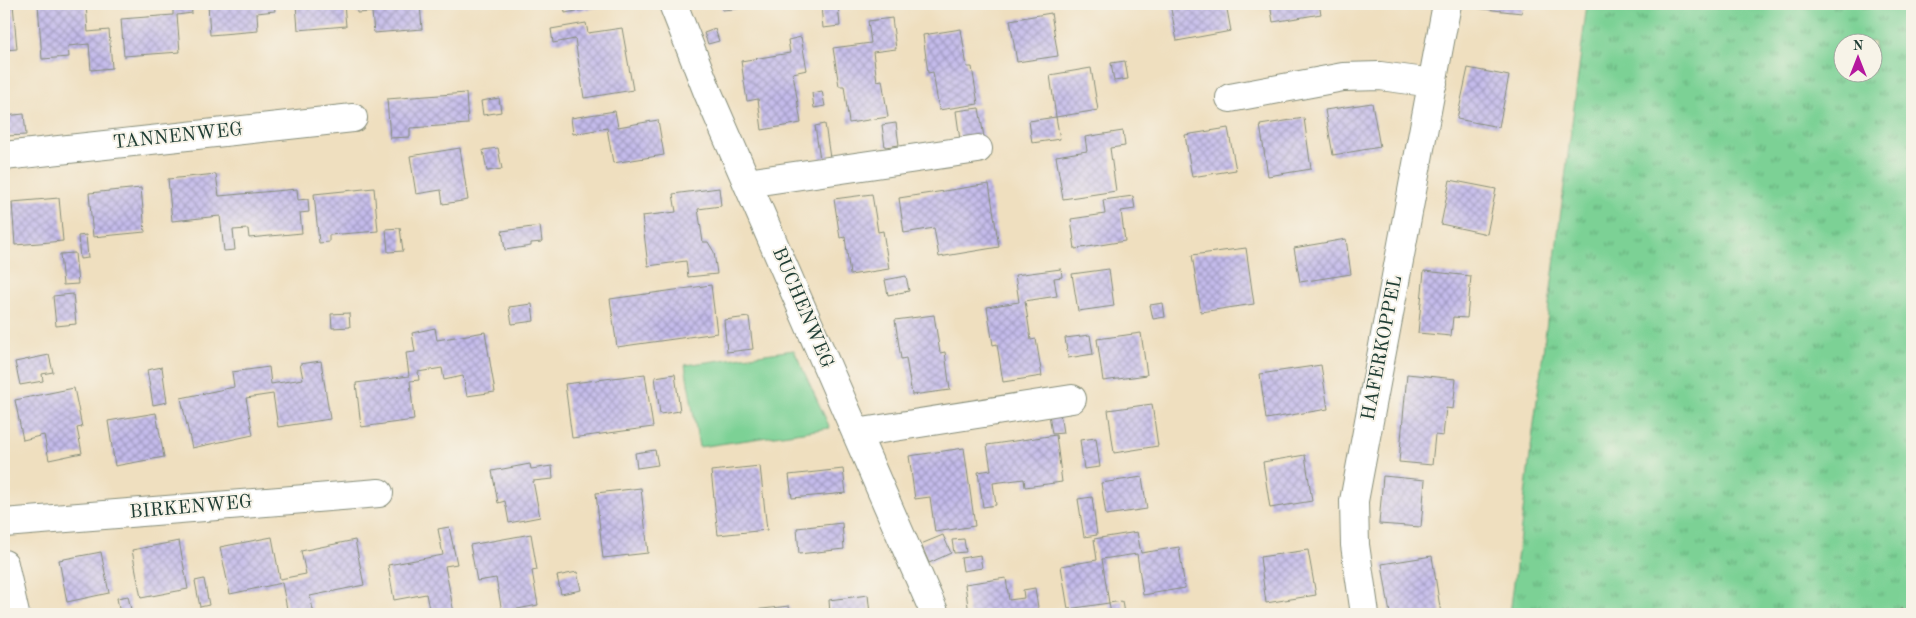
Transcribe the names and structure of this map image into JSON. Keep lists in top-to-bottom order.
{
  "streets": {
    "street": [
      "TANNENWEG",
      "BUCHENWEG",
      "HAFERKOPPEL",
      "BIRKENWEG"
    ]
  },
  "north": "top"
}
